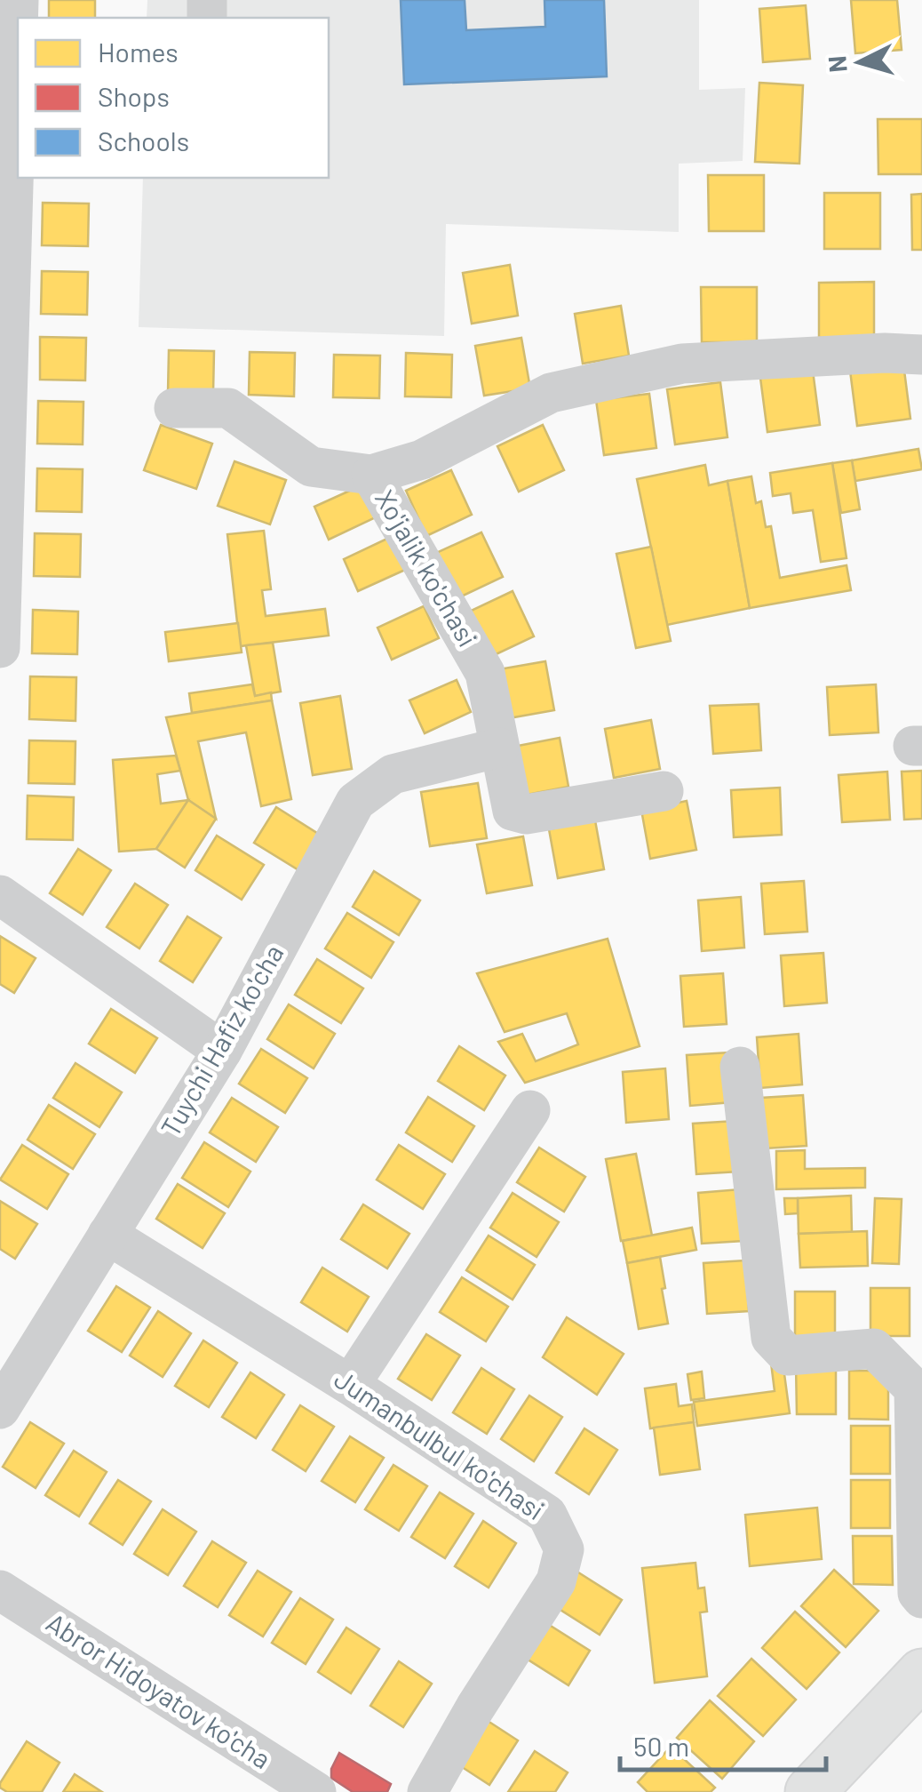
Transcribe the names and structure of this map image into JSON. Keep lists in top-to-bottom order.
{
  "streets": {
    "street": [
      "Xo'jalik ko'chasi",
      "Tuychi Hafiz ko'cha",
      "Jumanbulbul ko'chasi",
      "Abror Hidoyatov ko'cha"
    ]
  },
  "crossings": [
    ["Xo'jalik ko'chasi", "Tuychi Hafiz ko'cha"],
    ["Tuychi Hafiz ko'cha", "Jumanbulbul ko'chasi"]
  ],
  "legend": ["Homes", "Shops", "Schools"],
  "scale_bar": "50 m",
  "north": "left"
}
